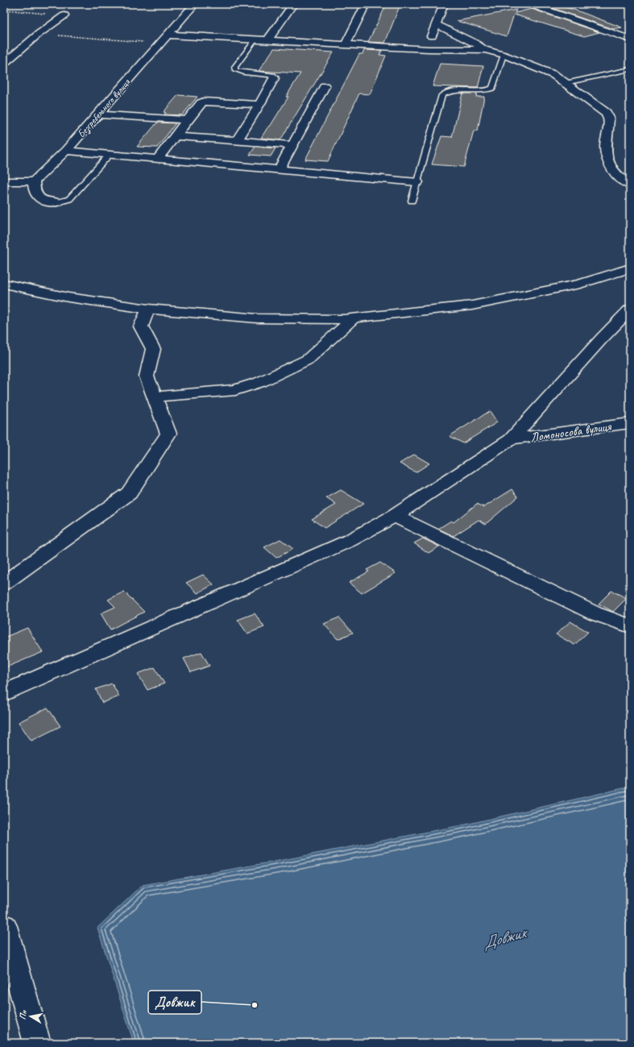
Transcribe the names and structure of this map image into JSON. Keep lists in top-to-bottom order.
{
  "streets": {
    "street": ["Безгребельного вулиця", "Ломоносова вулиця"]
  },
  "water": ["Довжик"],
  "places": ["Довжик"],
  "north": "left"
}
